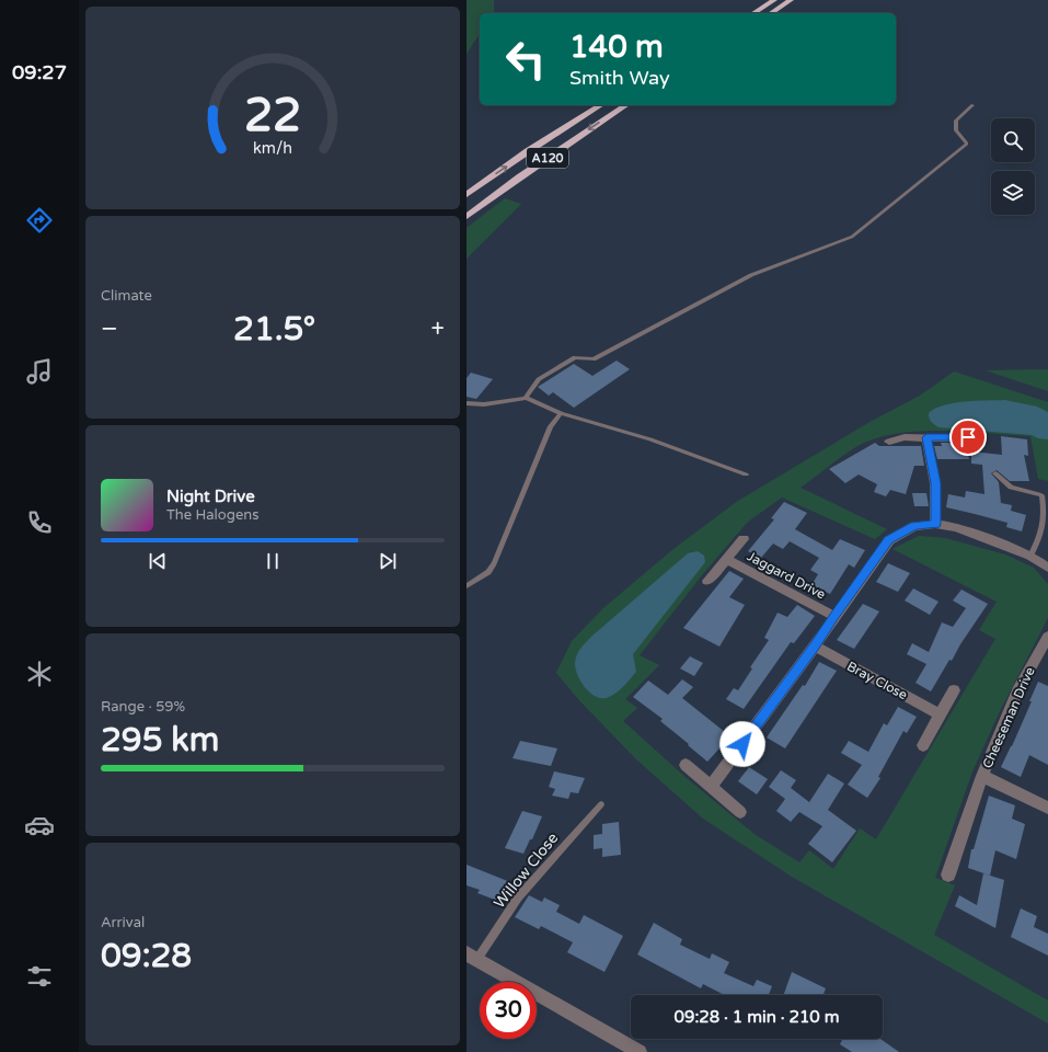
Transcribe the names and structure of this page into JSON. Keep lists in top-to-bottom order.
{
  "streets": {
    "highway": ["A120"],
    "street": ["Jaggard Drive", "Bray Close", "Cheeseman Drive"],
    "lane": ["Willow Close"]
  },
  "page": {
    "tabs": "09:27",
    "turn": ["140 m", "Smith Way"],
    "tile": [
      "Climate",
      ["Range · 59%", "295 km"],
      ["Arrival", "09:28"]
    ],
    "heat": ["−", "21.5°", "+"],
    "song": ["Night Drive", "The Halogens"],
    "limit": "30",
    "trip": "09:28 · 1 min · 210 m",
    "gauge": ["22", "km/h"]
  }
}
